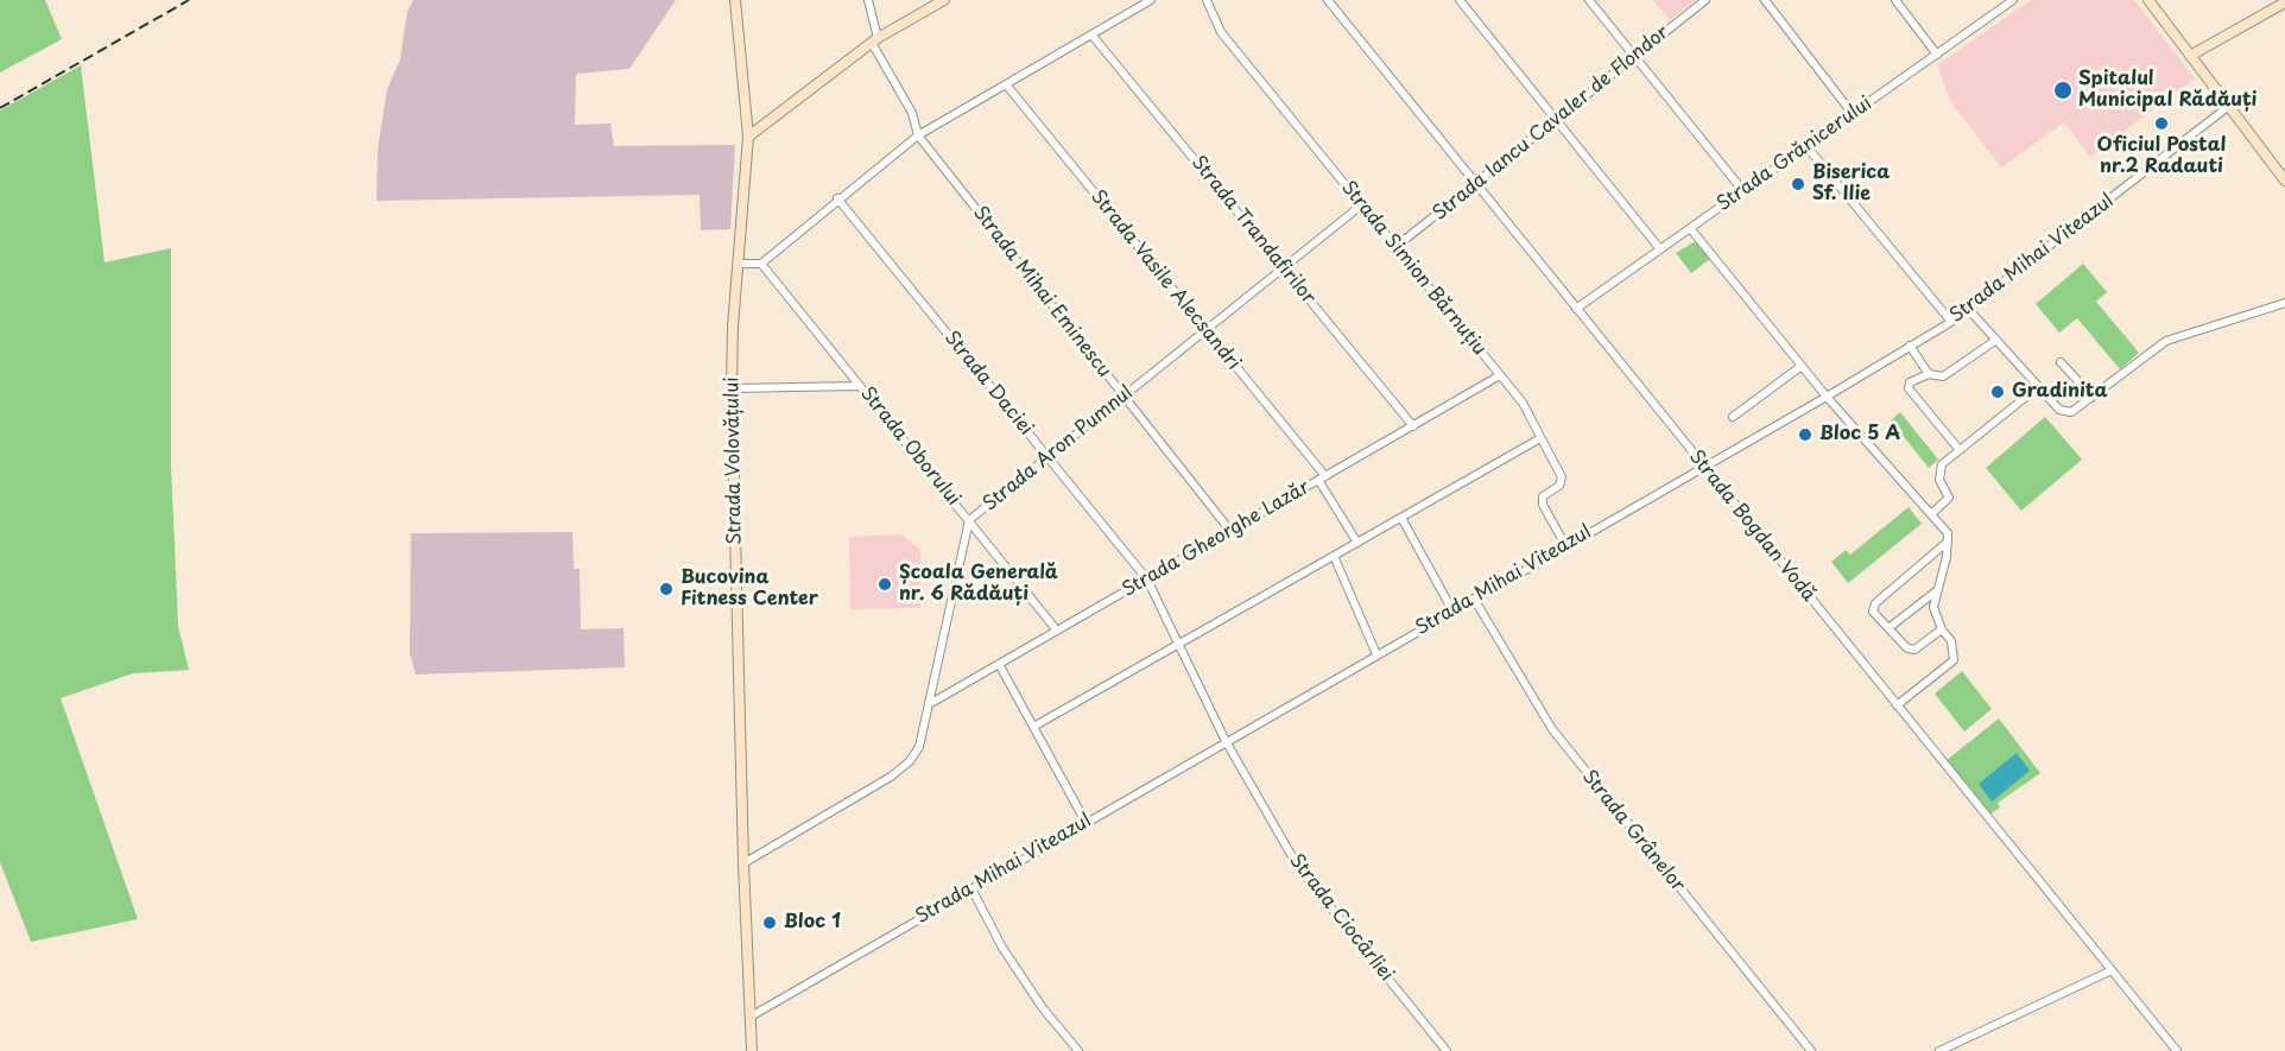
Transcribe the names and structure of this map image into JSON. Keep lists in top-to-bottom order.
{
  "streets": {
    "main road": ["Strada Volovățului"],
    "street": [
      "Strada Iancu Cavaler de Flondor",
      "Strada Grănicerului",
      "Strada Trandafirilor",
      "Strada Mihai Viteazul",
      "Strada Simion Bărnuțiu",
      "Strada Vasile Alecsandri",
      "Strada Mihai Eminescu",
      "Strada Daciei",
      "Strada Oborului",
      "Strada Aron Pumnul",
      "Strada Bogdan Vodă",
      "Strada Gheorghe Lazăr",
      "Strada Grânelor",
      "Strada Ciocârliei"
    ]
  },
  "crossings": [
    ["Strada Iancu Cavaler de Flondor", "Strada Simion Bărnuțiu"],
    ["Strada Iancu Cavaler de Flondor", "Strada Bogdan Vodă"],
    ["Strada Grănicerului", "Strada Bogdan Vodă"],
    ["Strada Trandafirilor", "Strada Aron Pumnul"],
    ["Strada Trandafirilor", "Strada Gheorghe Lazăr"],
    ["Strada Mihai Viteazul", "Strada Simion Bărnuțiu"],
    ["Strada Mihai Viteazul", "Strada Volovățului"],
    ["Strada Mihai Viteazul", "Strada Bogdan Vodă"],
    ["Strada Mihai Viteazul", "Strada Grânelor"],
    ["Strada Mihai Viteazul", "Strada Ciocârliei"],
    ["Strada Simion Bărnuțiu", "Strada Aron Pumnul"],
    ["Strada Simion Bărnuțiu", "Strada Gheorghe Lazăr"],
    ["Strada Vasile Alecsandri", "Strada Aron Pumnul"],
    ["Strada Vasile Alecsandri", "Strada Gheorghe Lazăr"],
    ["Strada Mihai Eminescu", "Strada Aron Pumnul"],
    ["Strada Mihai Eminescu", "Strada Gheorghe Lazăr"],
    ["Strada Daciei", "Strada Aron Pumnul"],
    ["Strada Daciei", "Strada Gheorghe Lazăr"],
    ["Strada Daciei", "Strada Ciocârliei"],
    ["Strada Oborului", "Strada Aron Pumnul"],
    ["Strada Oborului", "Strada Gheorghe Lazăr"],
    ["Strada Aron Pumnul", "Strada Volovățului"],
    ["Strada Aron Pumnul", "Strada Gheorghe Lazăr"]
  ],
  "places": [
    "Spitalul Municipal Rădăuți",
    "Oficiul Postal nr.2 Radauti",
    "Biserica Sf. Ilie",
    "Gradinita",
    "Bloc 5 A",
    "Școala Generală nr. 6 Rădăuți",
    "Bucovina Fitness Center",
    "Bloc 1"
  ]
}
